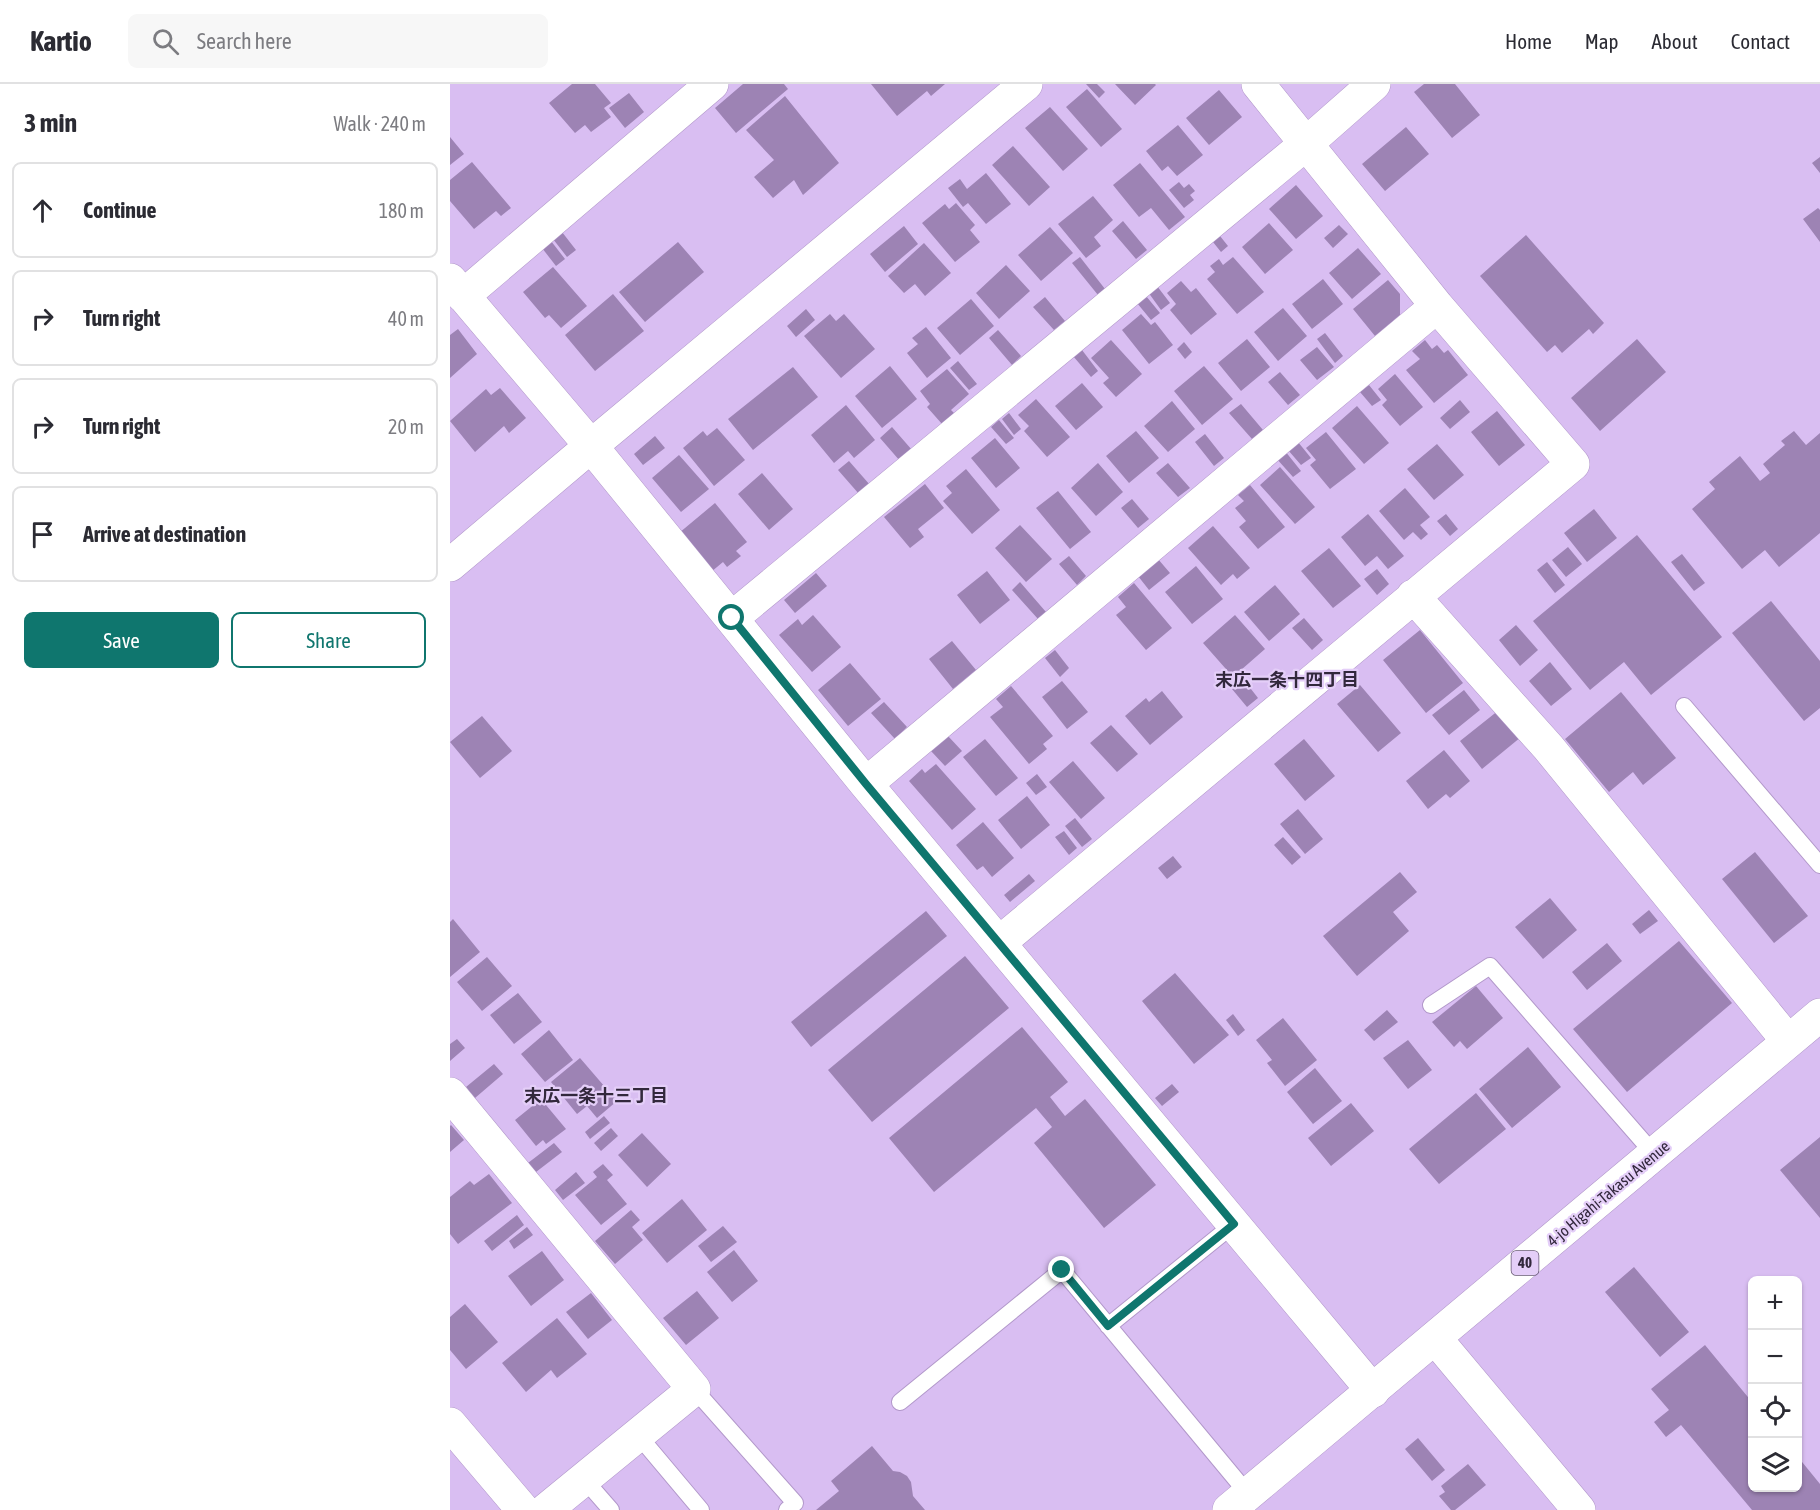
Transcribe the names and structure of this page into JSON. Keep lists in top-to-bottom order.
{
  "streets": {
    "main road": ["4-jo Higahi-Takasu Avenue", "40"]
  },
  "districts": ["末広一条十四丁目", "末広一条十三丁目"],
  "page": {
    "header": "Kartio",
    "search": "Search here",
    "nav": [
      "Home",
      "Map",
      "About",
      "Contact"
    ],
    "heading": ["3 min", "Walk · 240 m"],
    "list": [
      ["Continue", "180 m"],
      ["Turn right", "40 m"],
      ["Turn right", "20 m"],
      "Arrive at destination"
    ],
    "buttons": ["Save", "Share"],
    "map_buttons": ["+", "−"]
  }
}
